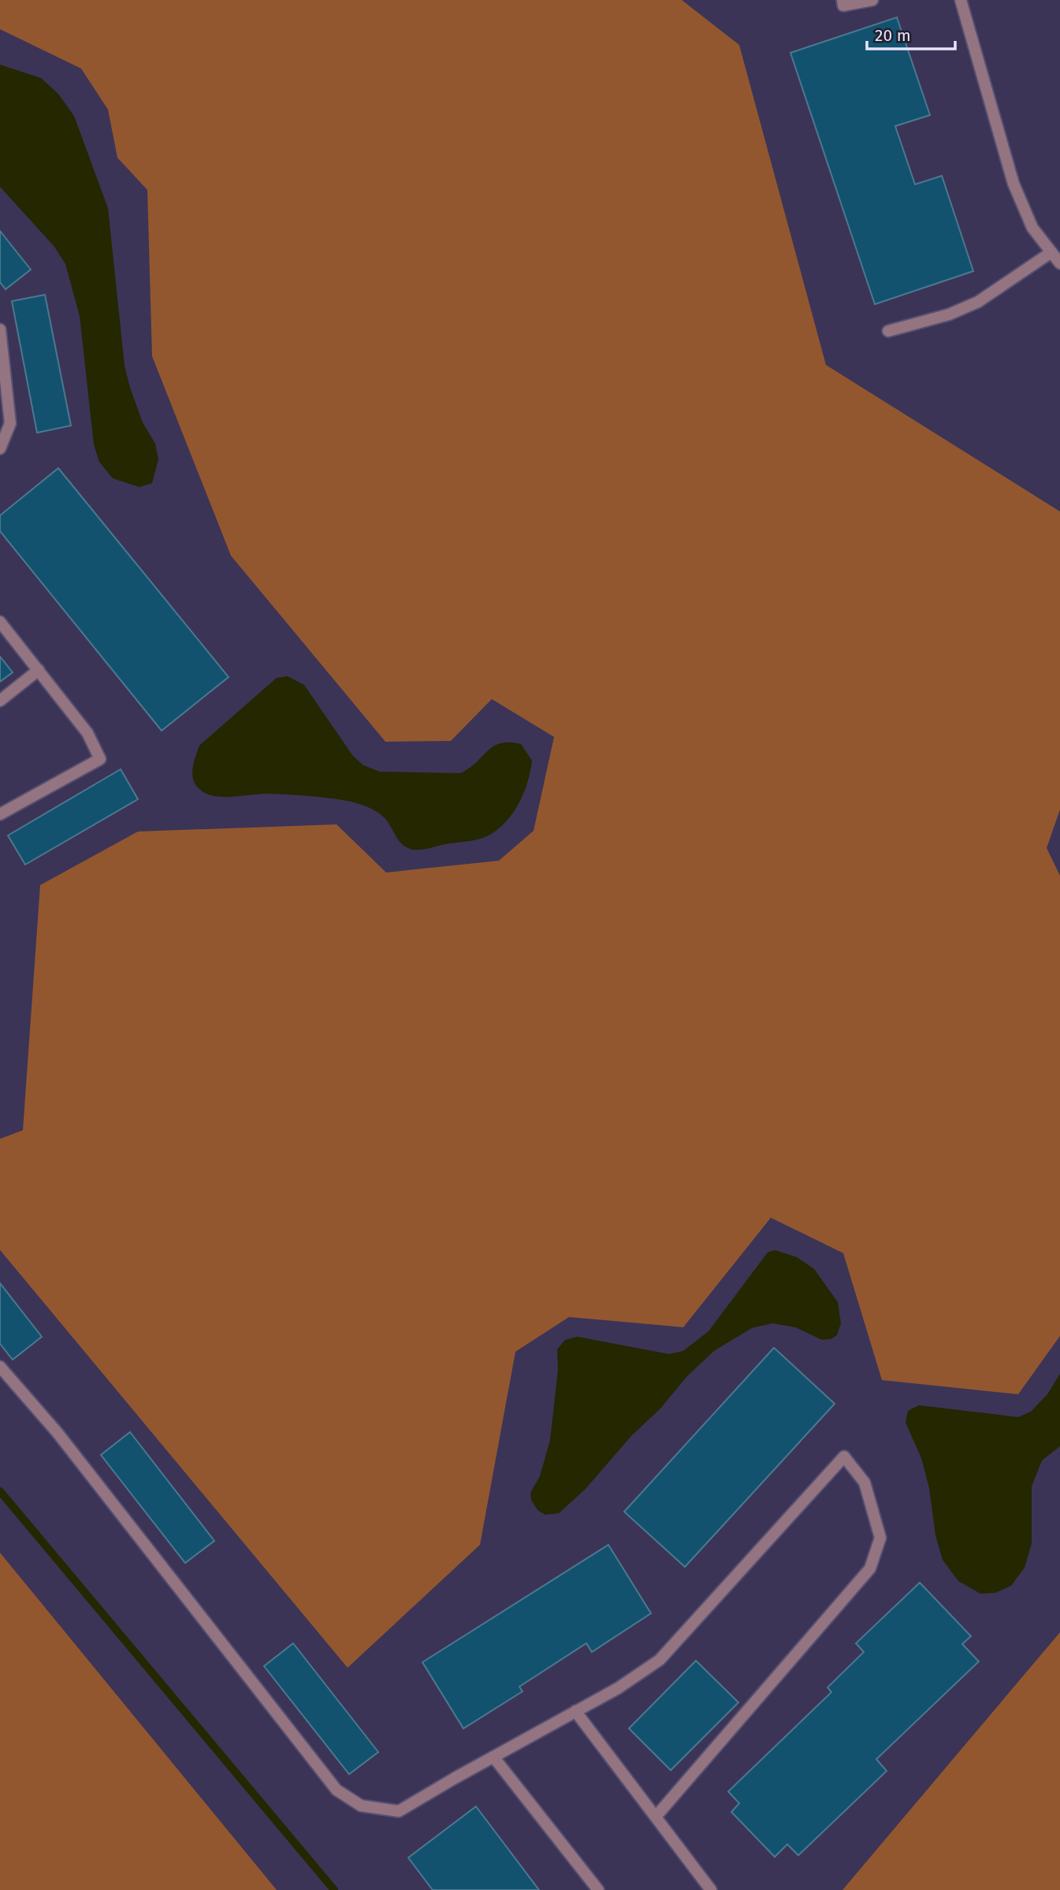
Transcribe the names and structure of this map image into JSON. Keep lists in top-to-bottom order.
{
  "scale_bar": "20 m"
}
